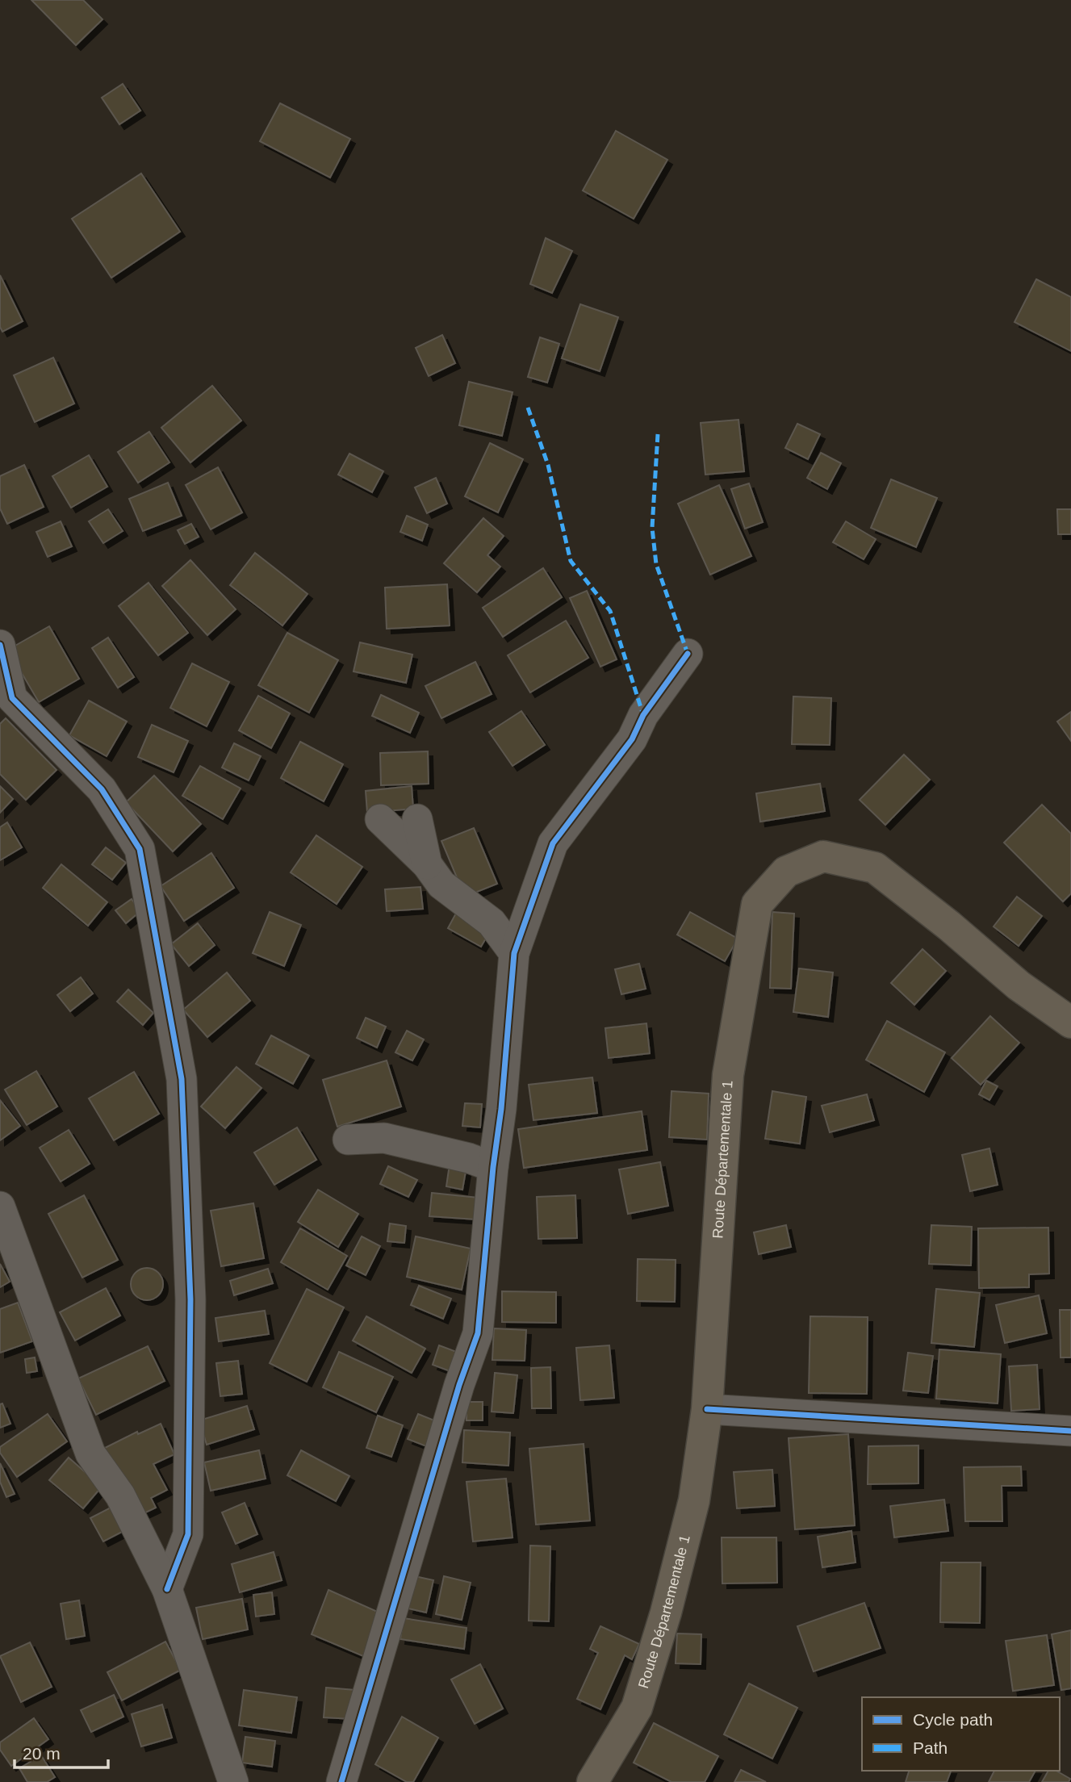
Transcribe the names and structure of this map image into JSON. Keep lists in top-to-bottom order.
{
  "streets": {
    "main road": ["Route Départementale 1"]
  },
  "legend": ["Cycle path", "Path"],
  "scale_bar": "20 m"
}
